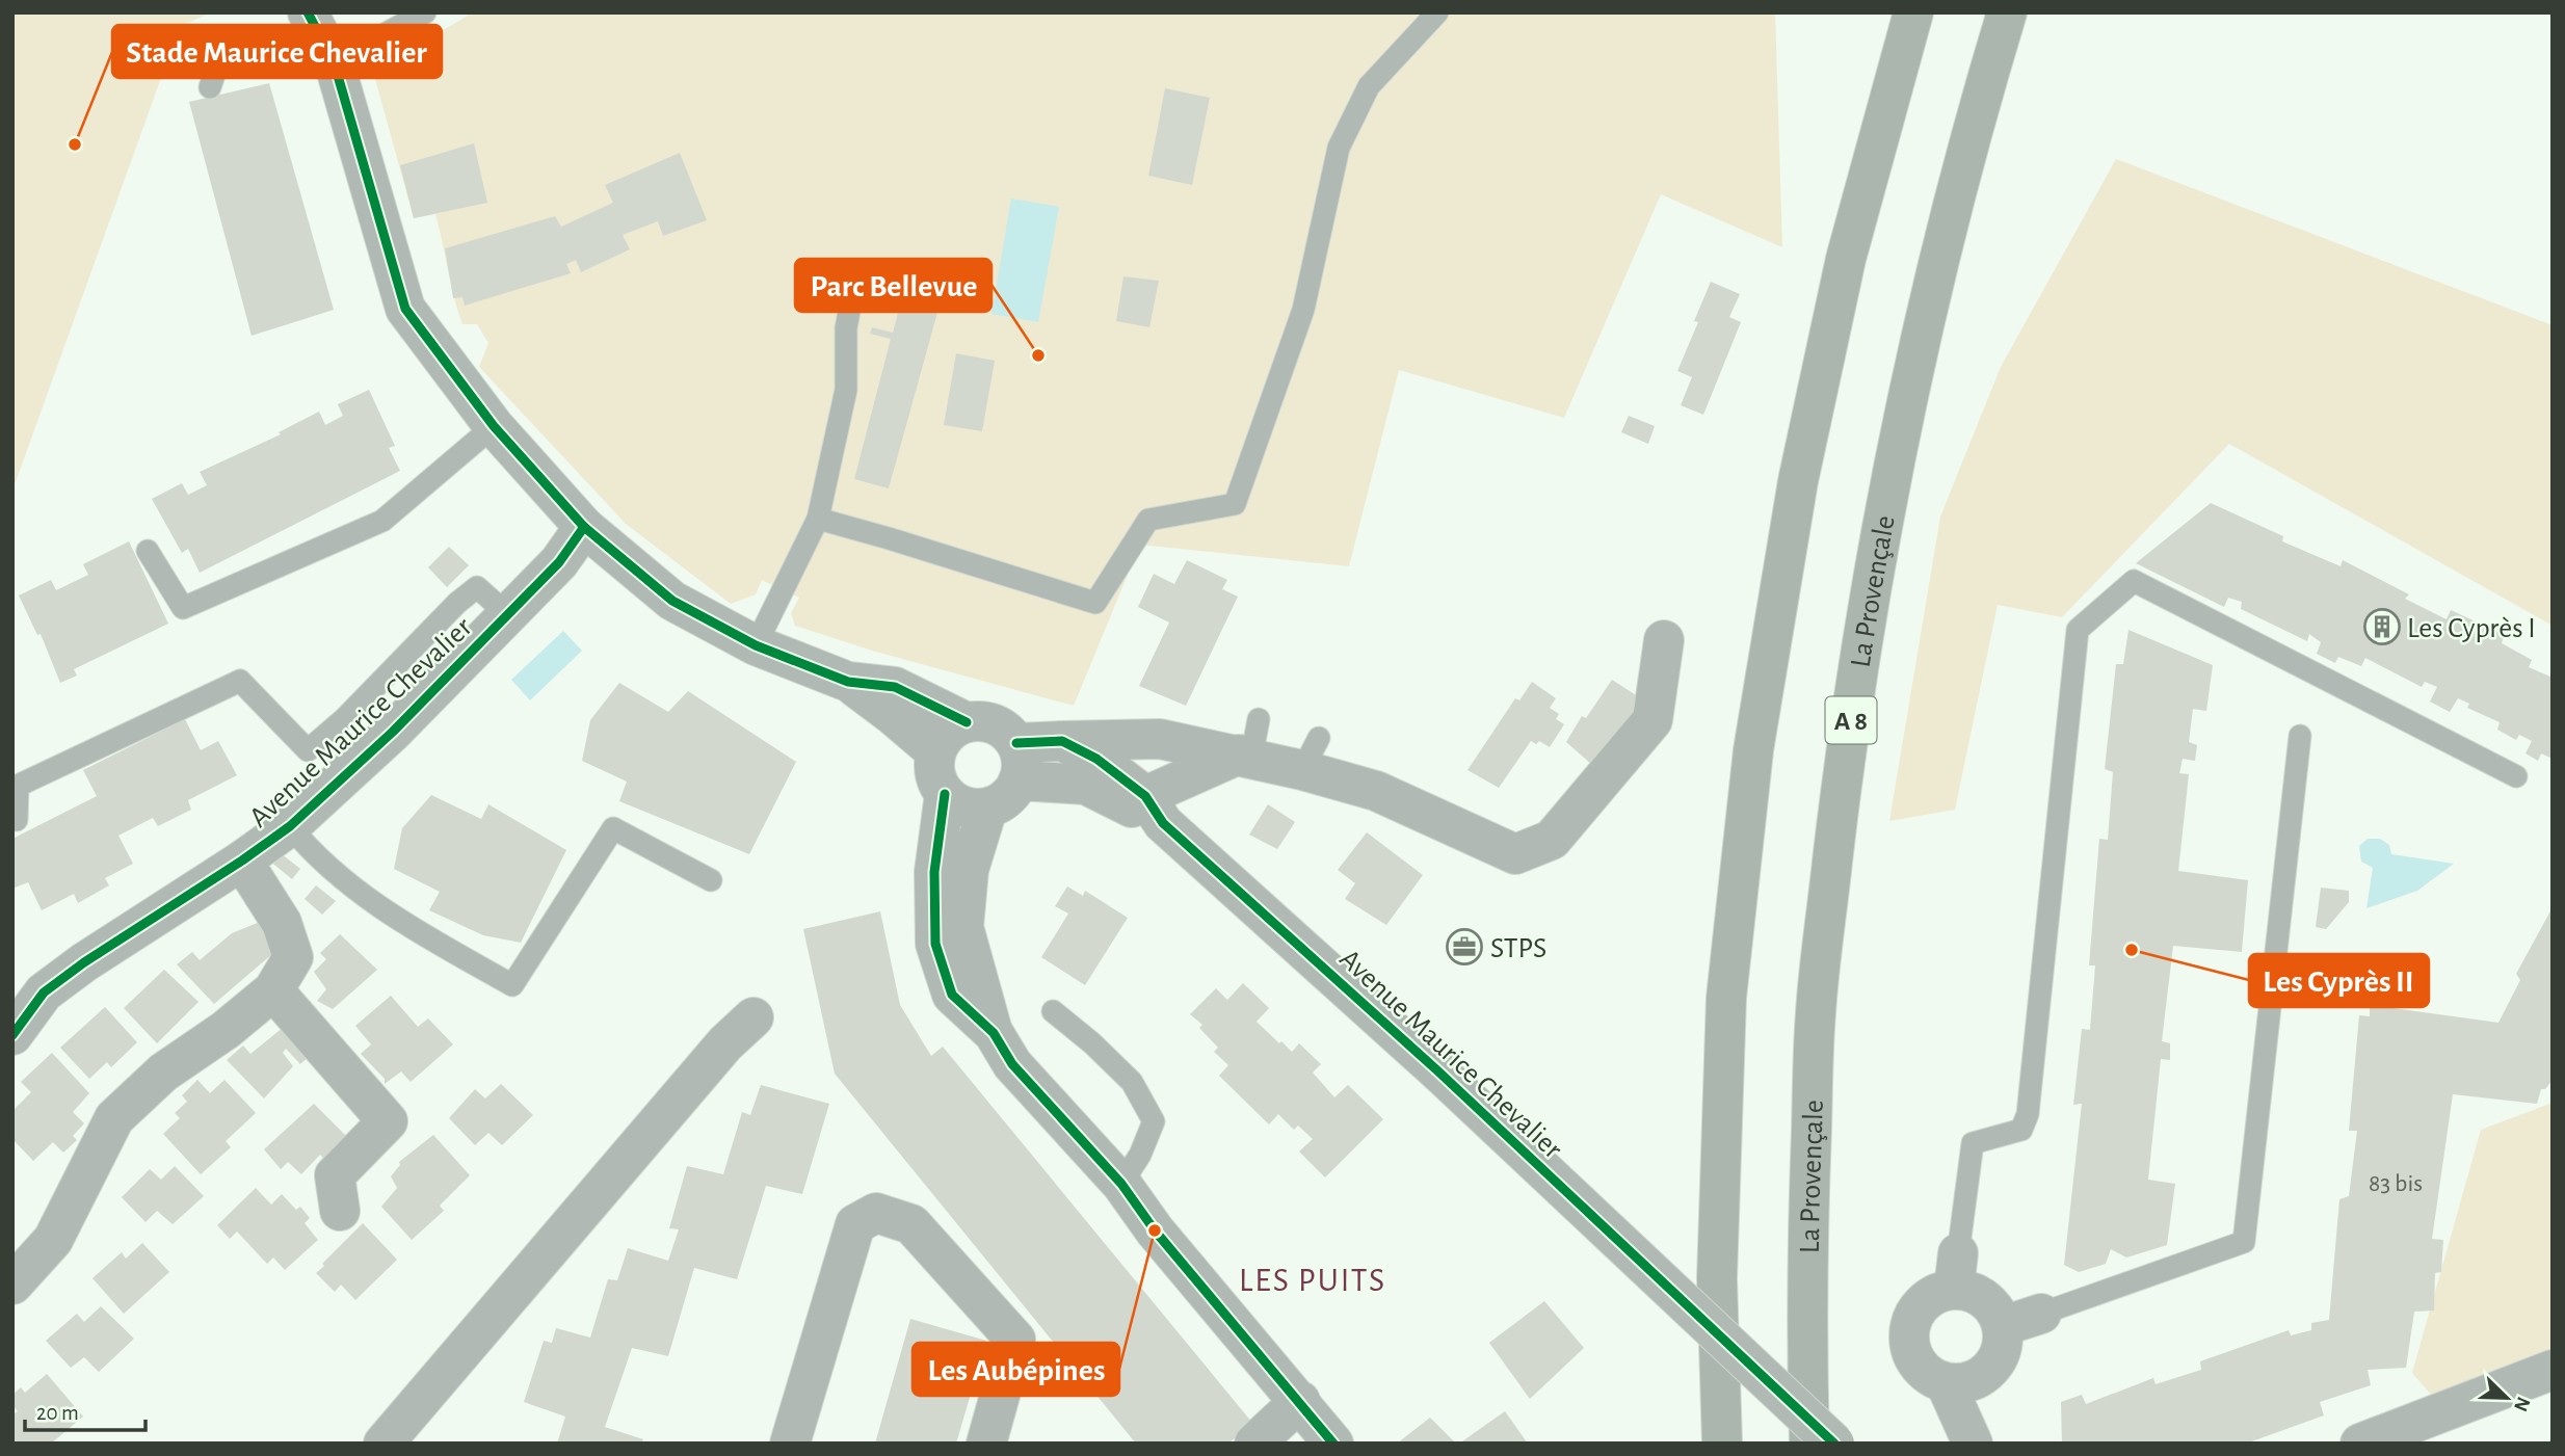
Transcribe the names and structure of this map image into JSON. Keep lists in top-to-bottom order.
{
  "streets": {
    "highway": ["La Provençale", "A 8"],
    "street": ["Avenue Maurice Chevalier"]
  },
  "districts": ["LES PUITS"],
  "places": {
    "other": [
      "Stade Maurice Chevalier",
      "Parc Bellevue",
      "Les Cyprès II",
      "Les Aubépines"
    ],
    "building": ["Les Cyprès I"],
    "office": ["STPS"]
  },
  "house_numbers": ["83 bis"],
  "scale_bar": "20 m",
  "north": "bottom right"
}
